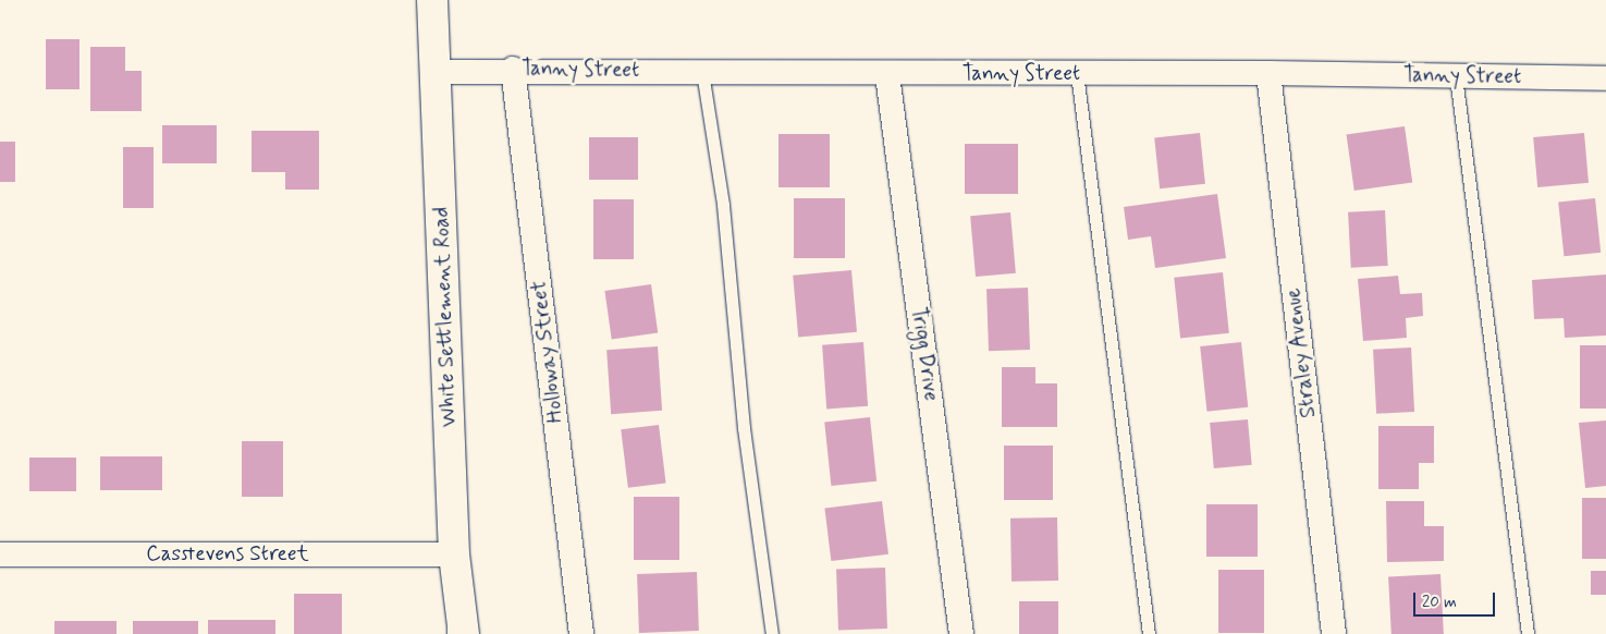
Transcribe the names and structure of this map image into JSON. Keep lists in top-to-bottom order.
{
  "streets": {
    "main road": ["White Settlement Road"],
    "street": [
      "Tanny Street",
      "Holloway Street",
      "Straley Avenue",
      "Trigg Drive",
      "Casstevens Street"
    ]
  },
  "crossings": [
    ["Tanny Street", "White Settlement Road"],
    ["Tanny Street", "Holloway Street"],
    ["Tanny Street", "Straley Avenue"],
    ["Tanny Street", "Trigg Drive"],
    ["White Settlement Road", "Casstevens Street"]
  ],
  "scale_bar": "20 m"
}
